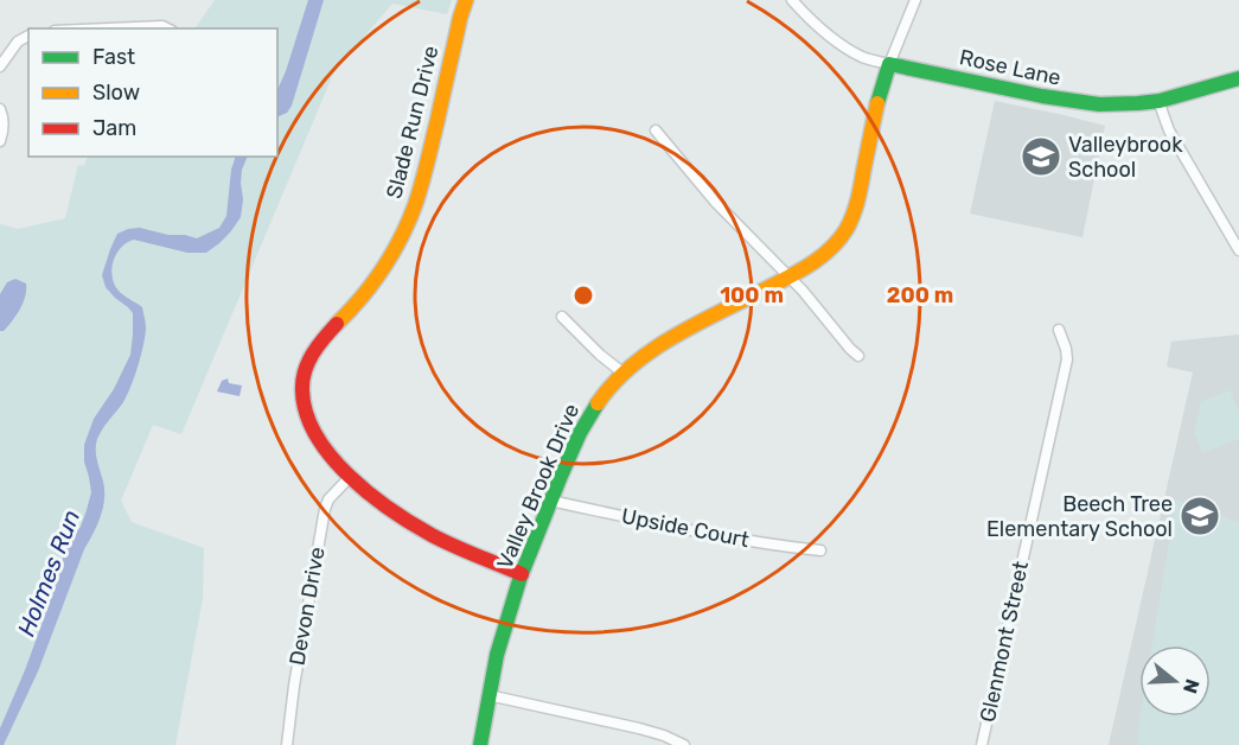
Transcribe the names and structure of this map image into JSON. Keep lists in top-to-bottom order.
{
  "streets": {
    "street": [
      "Rose Lane",
      "Slade Run Drive",
      "Valley Brook Drive",
      "Upside Court",
      "Devon Drive",
      "Glenmont Street"
    ]
  },
  "crossings": [
    ["Rose Lane", "Valley Brook Drive"],
    ["Slade Run Drive", "Valley Brook Drive"],
    ["Slade Run Drive", "Devon Drive"],
    ["Valley Brook Drive", "Upside Court"]
  ],
  "water": ["Holmes Run"],
  "places": {
    "school or university": ["Valleybrook School", "Beech Tree Elementary School"]
  },
  "legend": ["Fast", "Slow", "Jam"],
  "north": "right",
  "rings": ["100 m", "200 m"]
}
